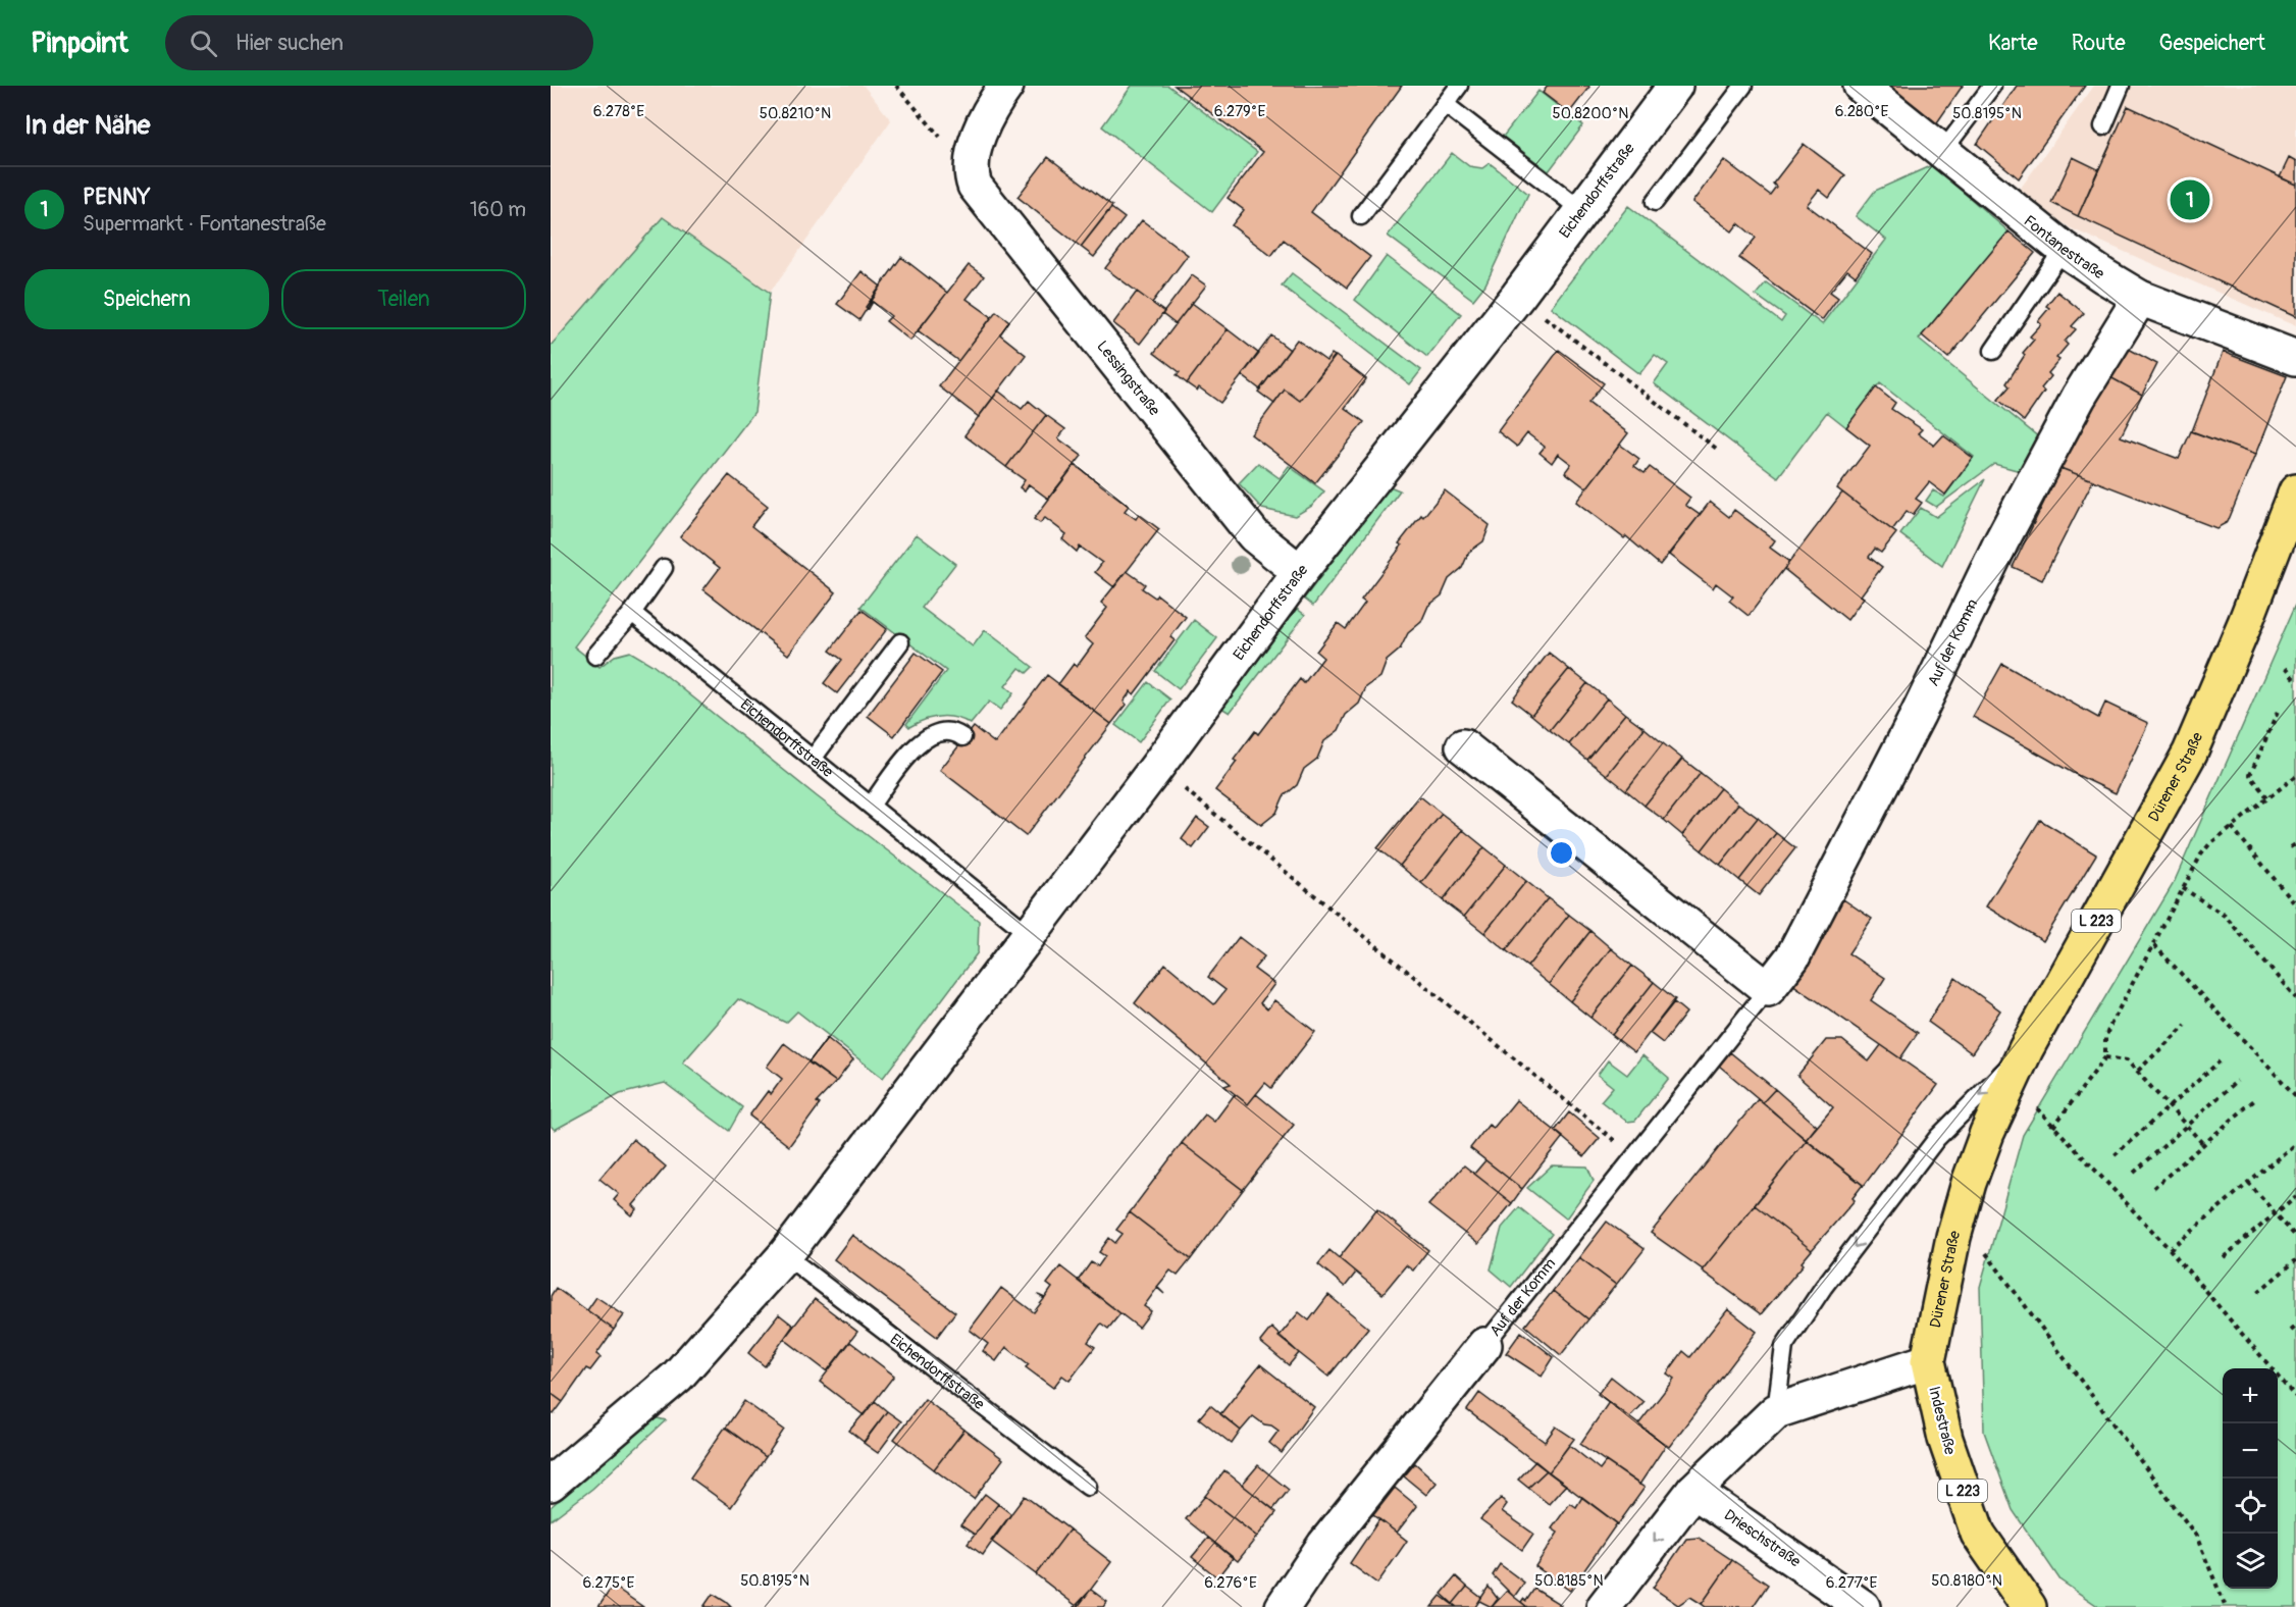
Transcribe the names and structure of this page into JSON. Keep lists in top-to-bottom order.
{
  "streets": {
    "main road": ["Dürener Straße", "L 223", "Indestraße"],
    "street": [
      "Eichendorffstraße",
      "Fontanestraße",
      "Lessingstraße",
      "Auf der Komm",
      "Drieschstraße"
    ]
  },
  "crossings": [
    ["Eichendorffstraße", "Lessingstraße"],
    ["Fontanestraße", "Auf der Komm"],
    ["Dürener Straße", "Indestraße"]
  ],
  "page": {
    "header": "Pinpoint",
    "search": "Hier suchen",
    "nav": ["Karte", "Route", "Gespeichert"],
    "heading": "In der Nähe",
    "list": [
      {
        "mark": "1",
        "name": "PENNY",
        "note": "Supermarkt · Fontanestraße",
        "value": "160 m"
      }
    ],
    "pins": "1",
    "buttons": ["Speichern", "Teilen"],
    "map_buttons": ["+", "−"]
  },
  "coordinates": [
    "6.279°E",
    "6.278°E",
    "6.280°E",
    "50.8210°N",
    "50.8200°N",
    "50.8195°N",
    "50.8185°N",
    "50.8180°N",
    "6.275°E",
    "6.276°E",
    "6.277°E"
  ]
}
